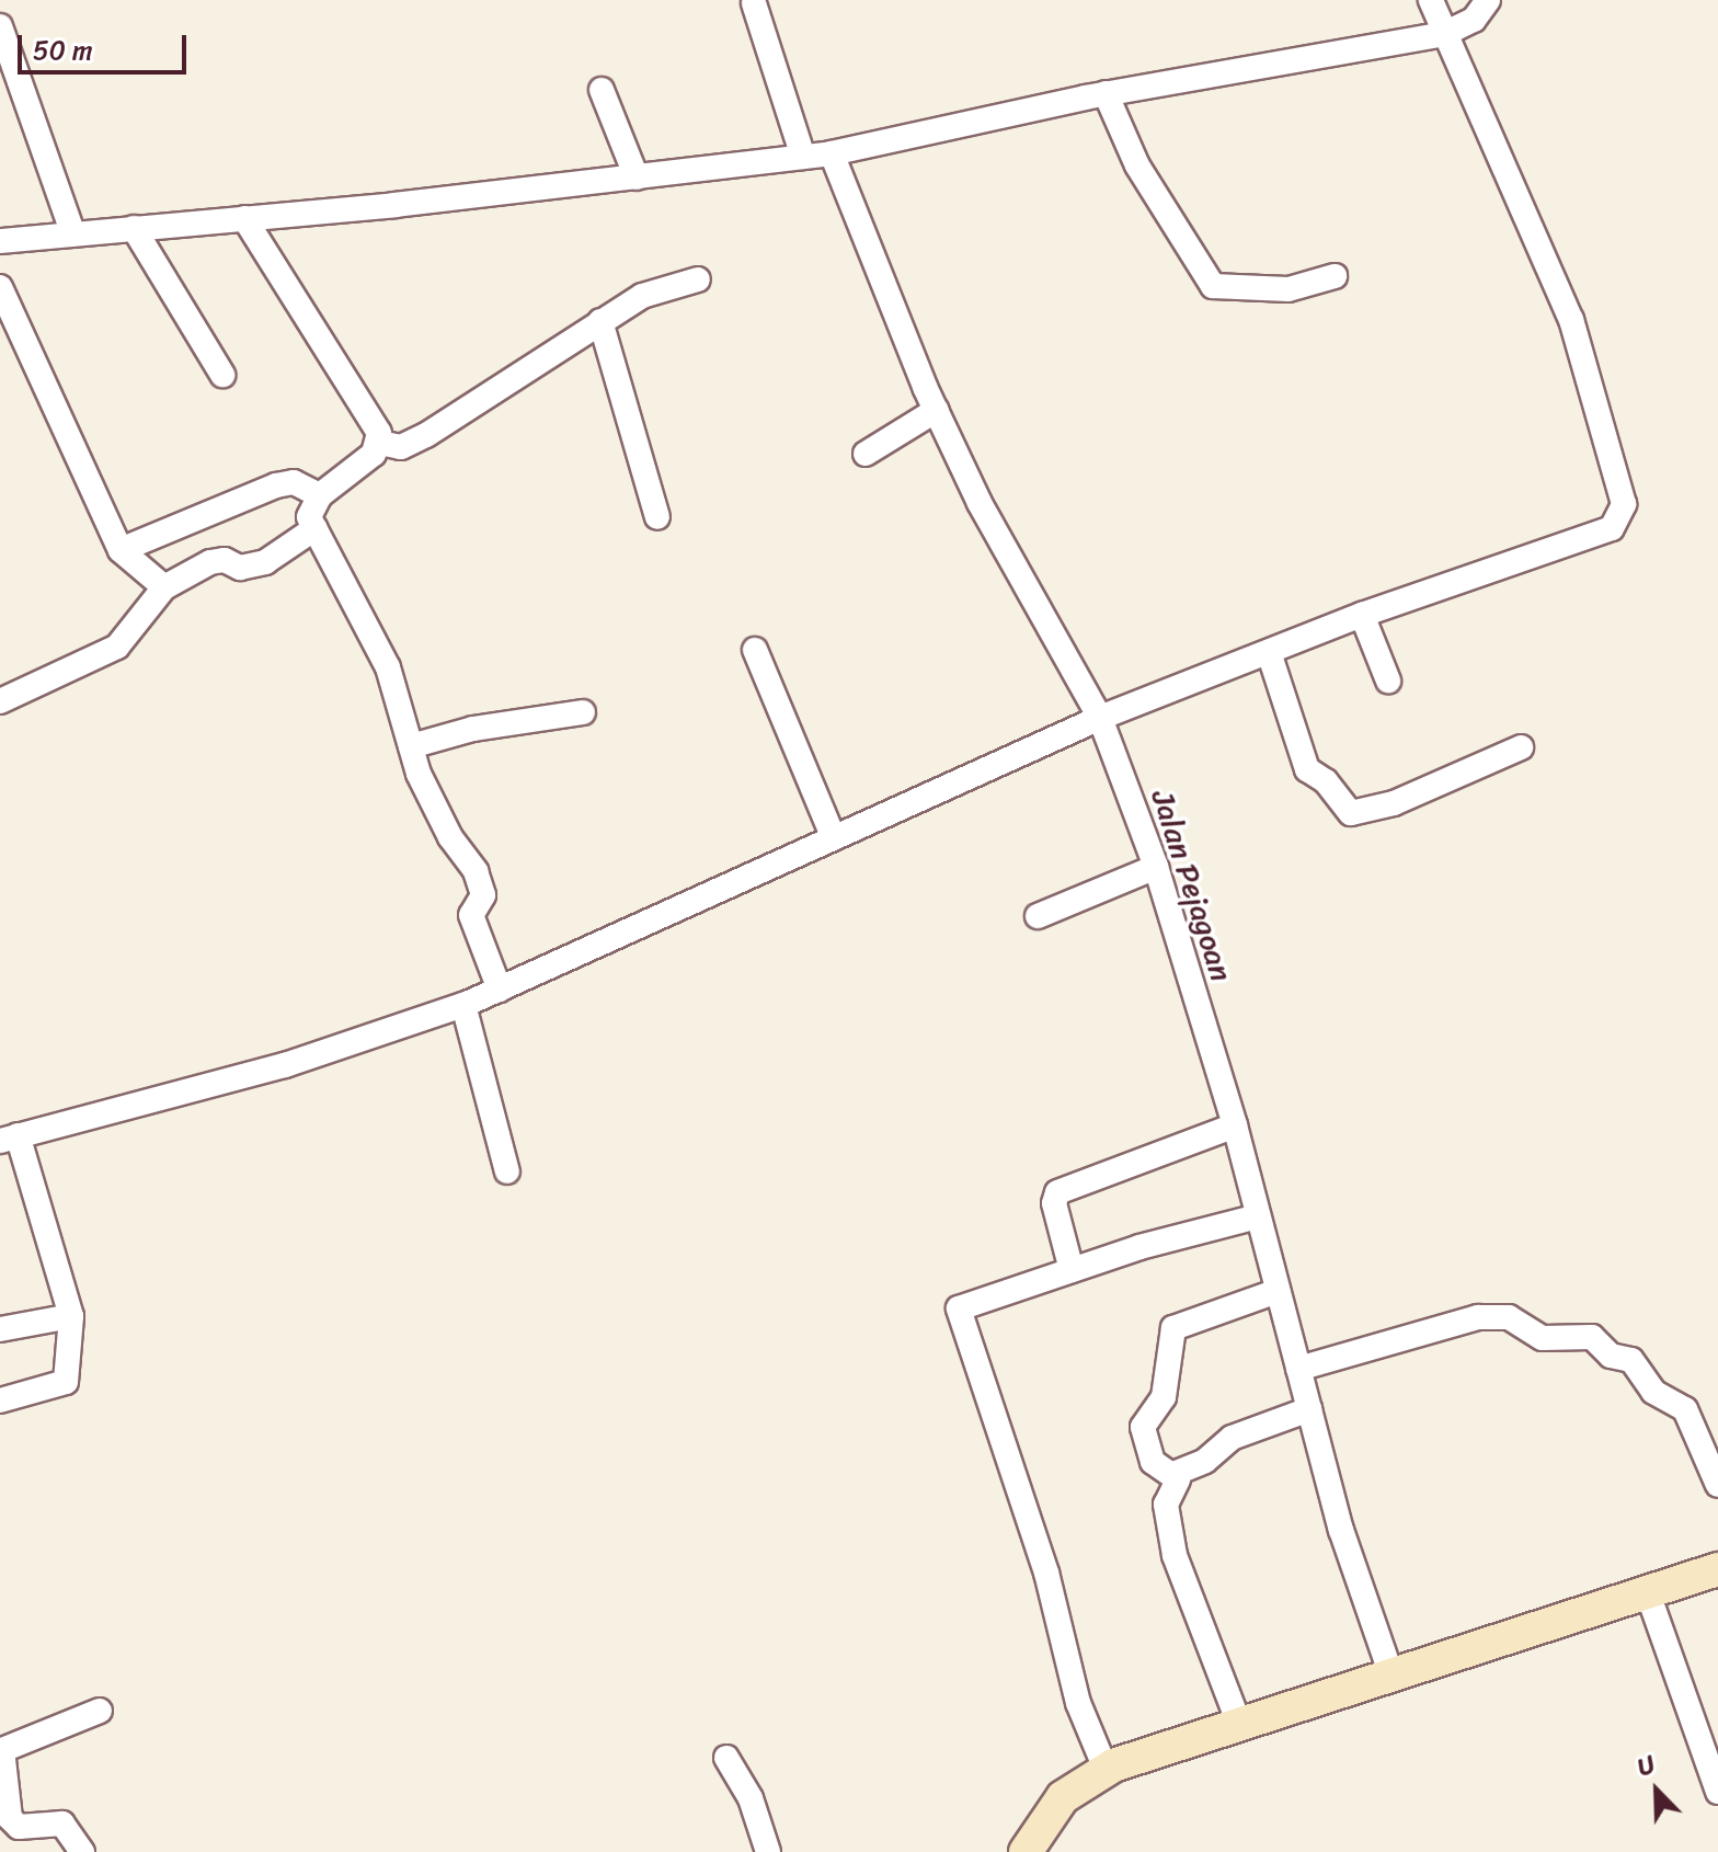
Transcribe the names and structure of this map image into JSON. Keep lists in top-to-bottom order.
{
  "streets": {
    "street": ["Jalan Pejagoan"]
  },
  "scale_bar": "50 m",
  "north": "top left"
}
